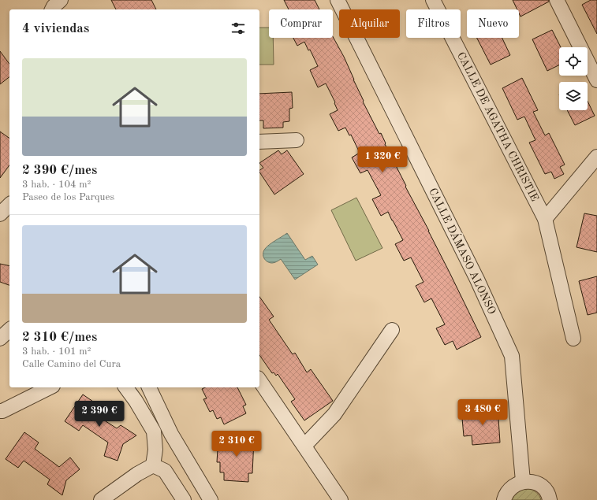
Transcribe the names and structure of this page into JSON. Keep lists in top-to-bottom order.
{
  "streets": {
    "street": ["CALLE DE AGATHA CHRISTIE", "CALLE DÁMASO ALONSO"]
  },
  "page": {
    "chip": [
      "Comprar",
      "Alquilar",
      "Filtros",
      "Nuevo"
    ],
    "heading": "4 viviendas",
    "list": [
      {
        "name": "2 390 €/mes",
        "note": "3 hab. · 104 m² · Paseo de los Parques"
      },
      {
        "name": "2 310 €/mes",
        "note": "3 hab. · 101 m² · Calle Camino del Cura"
      }
    ],
    "price": [
      "1 320 €",
      "3 480 €",
      "2 390 €",
      "2 310 €"
    ]
  }
}
